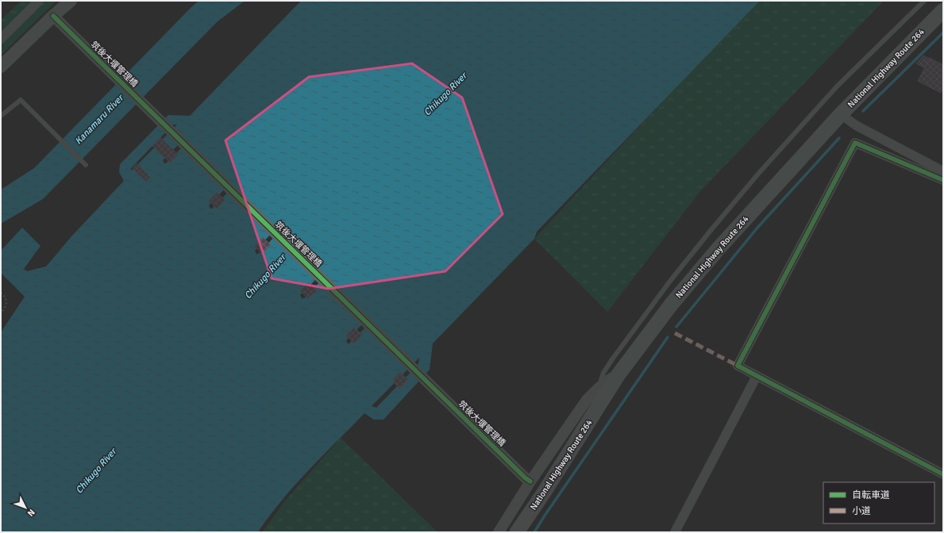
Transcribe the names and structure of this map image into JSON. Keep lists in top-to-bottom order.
{
  "streets": {
    "highway": ["National Highway Route 264"],
    "street": ["筑後大堰管理橋"]
  },
  "water": ["Chikugo River", "Kanamaru River"],
  "legend": ["自転車道", "小道"],
  "north": "bottom right"
}
